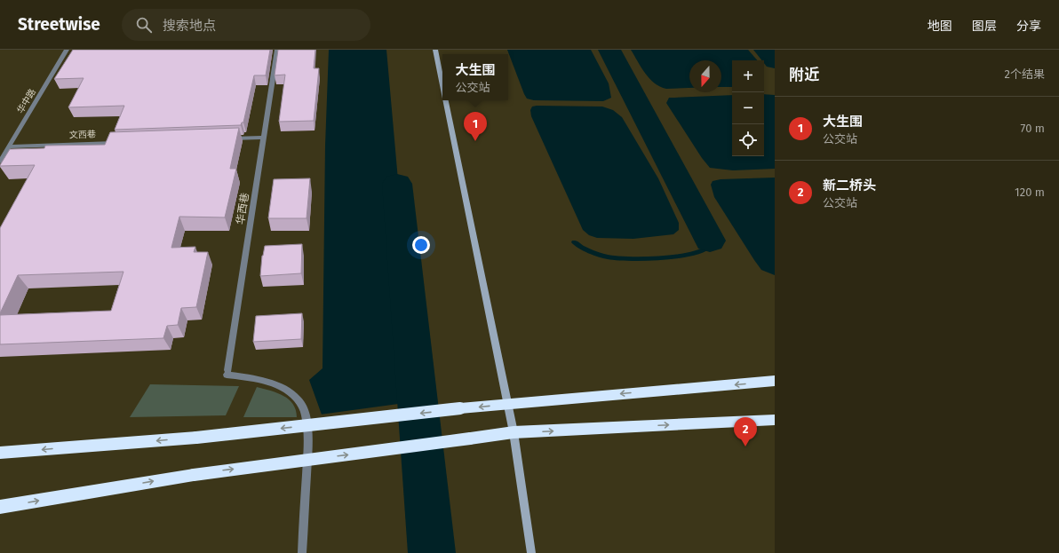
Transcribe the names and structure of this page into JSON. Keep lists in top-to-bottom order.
{
  "streets": {
    "street": ["华中路", "文西巷", "华西巷"]
  },
  "crossings": [
    ["华中路", "文西巷"]
  ],
  "north": "bottom",
  "page": {
    "header": "Streetwise",
    "search": "搜索地点",
    "nav": ["地图", "图层", "分享"],
    "heading": ["附近", "2个结果"],
    "popup": ["大生围", "公交站"],
    "map_buttons": ["+", "−"],
    "list": [
      {
        "mark": "1",
        "name": "大生围",
        "note": "公交站",
        "value": "70 m"
      },
      {
        "mark": "2",
        "name": "新二桥头",
        "note": "公交站",
        "value": "120 m"
      }
    ],
    "pins": ["1", "2"]
  }
}
